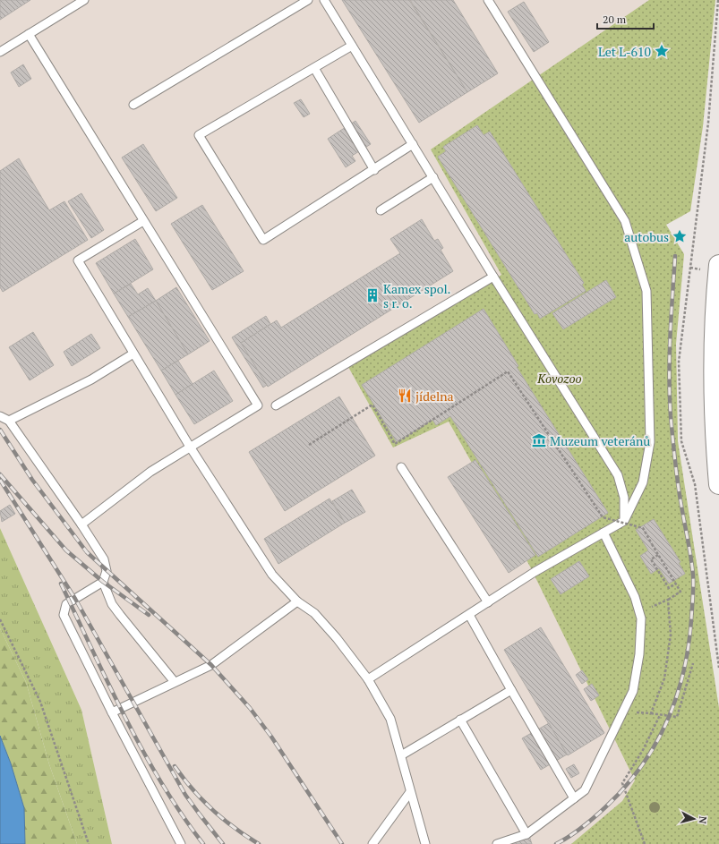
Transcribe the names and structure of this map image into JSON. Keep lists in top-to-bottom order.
{
  "parks": ["Kovozoo"],
  "places": {
    "place": ["Let L-610", "autobus"],
    "building": ["Kamex spol. s r. o."],
    "restaurant": ["jídelna"],
    "museum": ["Muzeum veteránů"]
  },
  "scale_bar": "20 m",
  "north": "right"
}
